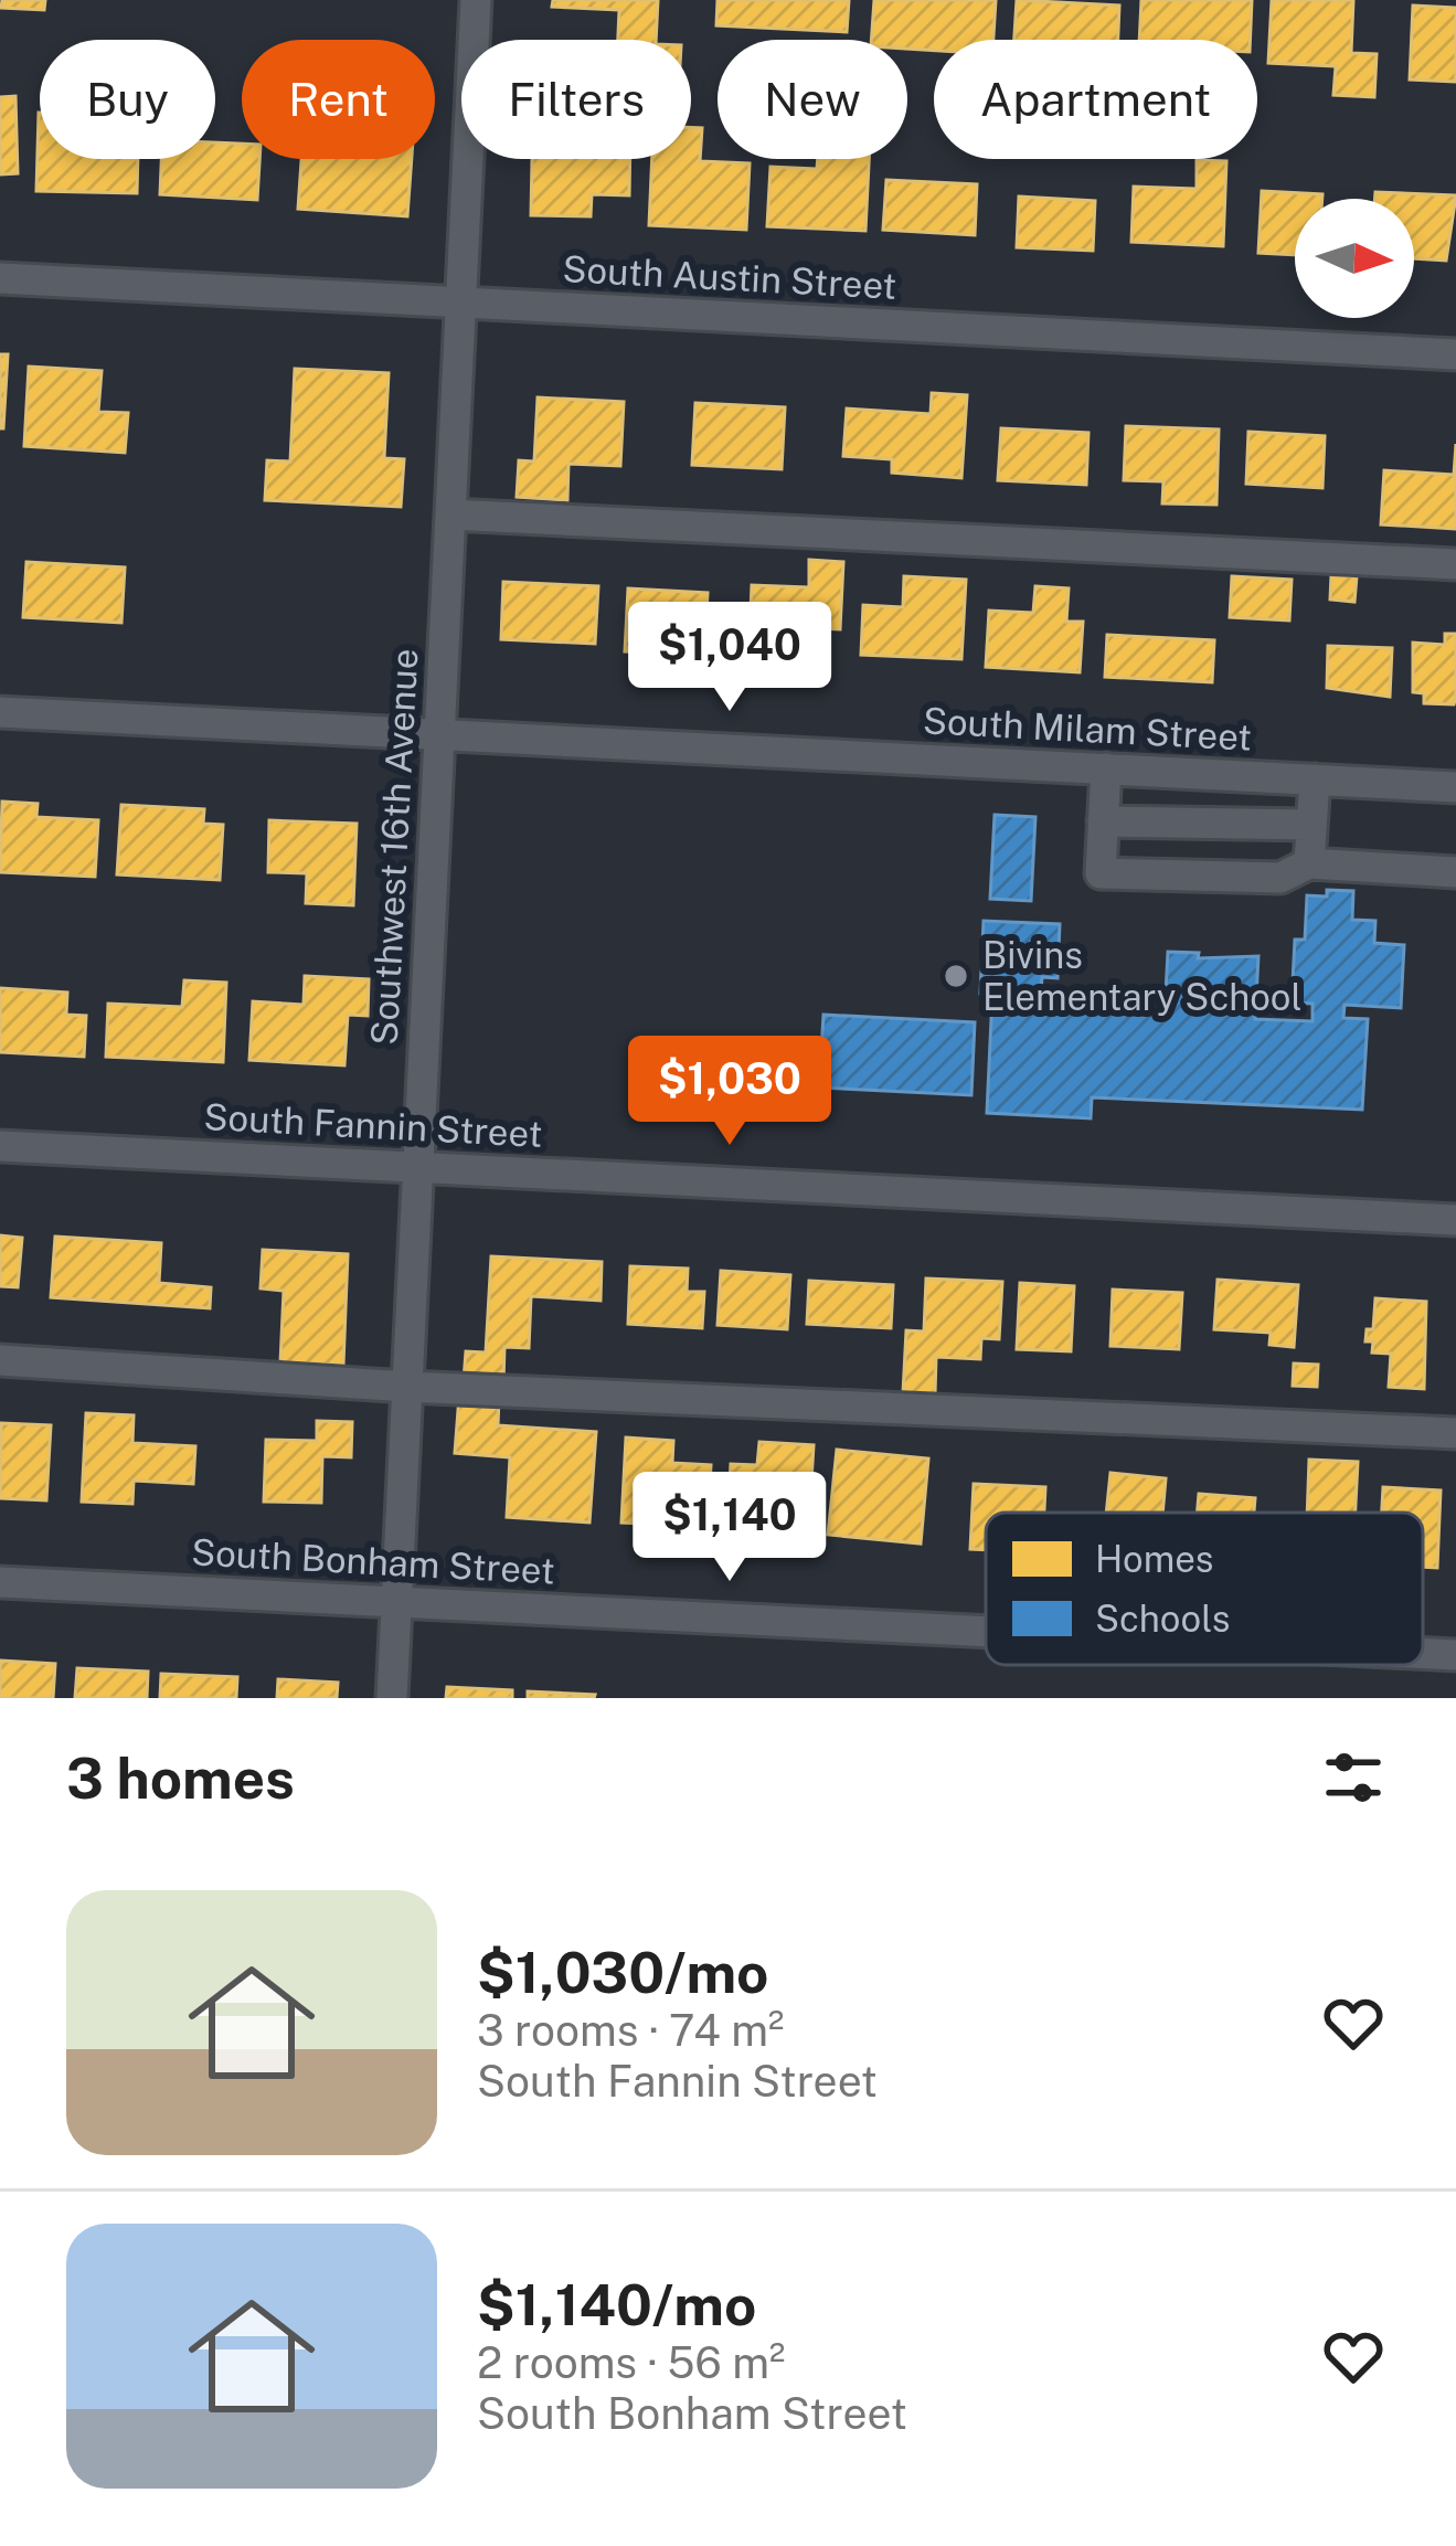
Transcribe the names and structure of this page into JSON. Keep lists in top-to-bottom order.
{
  "streets": {
    "street": [
      "South Austin Street",
      "South Milam Street",
      "Southwest 16th Avenue",
      "South Fannin Street",
      "South Bonham Street"
    ]
  },
  "crossings": [
    ["South Austin Street", "Southwest 16th Avenue"],
    ["South Milam Street", "Southwest 16th Avenue"],
    ["Southwest 16th Avenue", "South Fannin Street"],
    ["Southwest 16th Avenue", "South Bonham Street"]
  ],
  "places": ["Bivins Elementary School"],
  "legend": ["Homes", "Schools"],
  "north": "right",
  "page": {
    "chip": [
      "Buy",
      "Rent",
      "Filters",
      "New",
      "Apartment"
    ],
    "price": ["$1,040", "$1,030", "$1,140"],
    "heading": "3 homes",
    "list": [
      {
        "name": "$1,030/mo",
        "note": "3 rooms · 74 m² · South Fannin Street"
      },
      {
        "name": "$1,140/mo",
        "note": "2 rooms · 56 m² · South Bonham Street"
      }
    ]
  }
}
